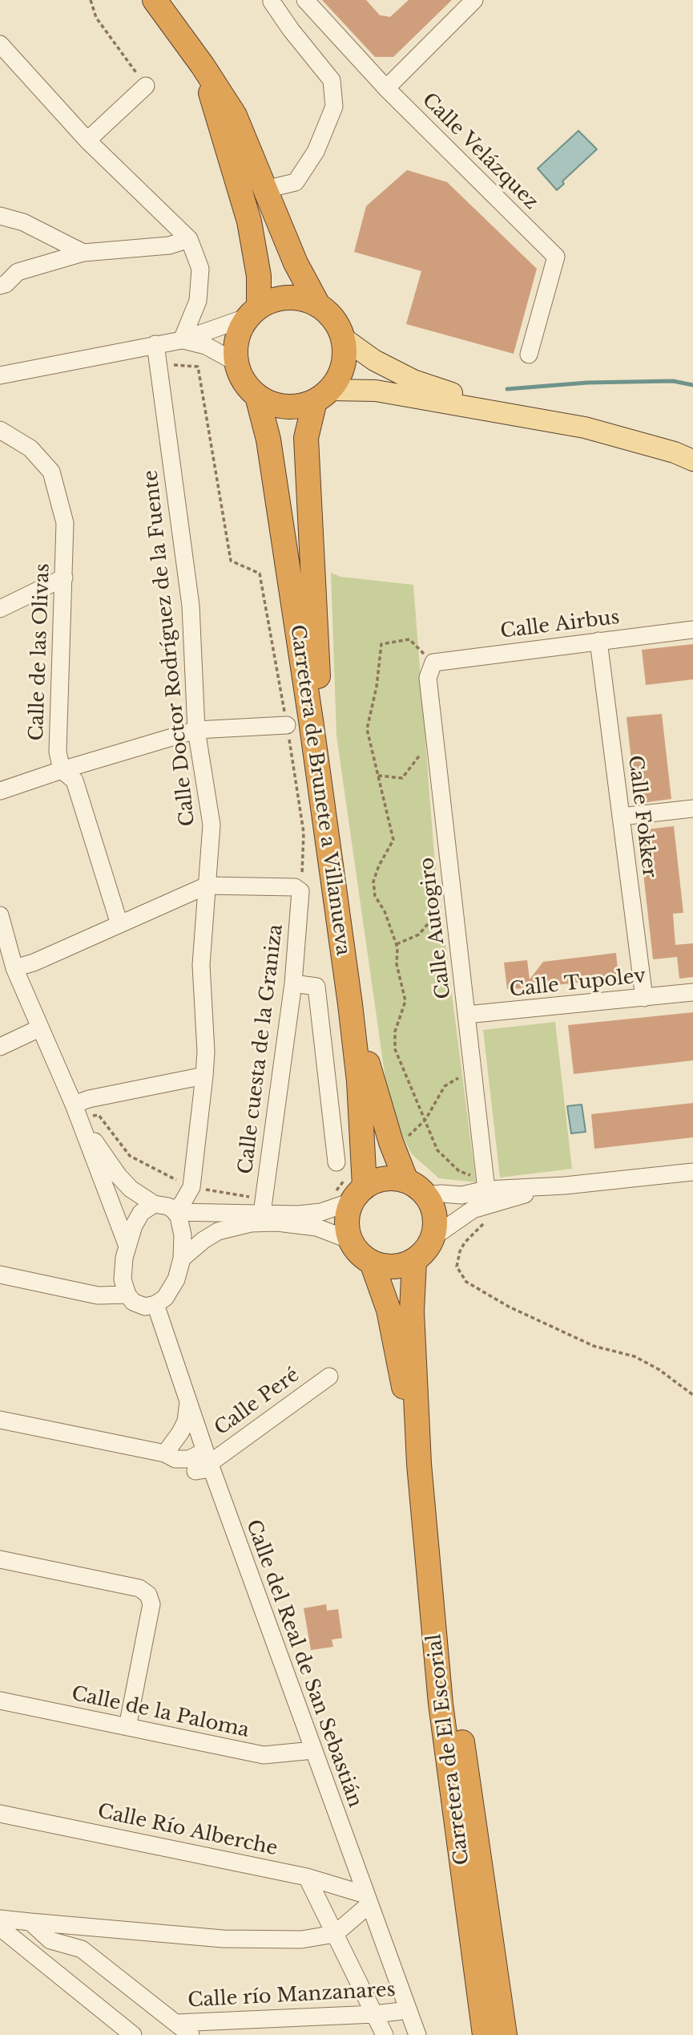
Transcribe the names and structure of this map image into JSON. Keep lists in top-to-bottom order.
{
  "streets": {
    "highway": ["Carretera de Brunete a Villanueva", "Carretera de El Escorial"],
    "street": [
      "Calle Velázquez",
      "Calle Airbus",
      "Calle Doctor Rodríguez de la Fuente",
      "Calle de las Olivas",
      "Calle Fokker",
      "Calle Autogiro",
      "Calle Tupolev",
      "Calle cuesta de la Graniza",
      "Calle Peré",
      "Calle del Real de San Sebastián",
      "Calle de la Paloma",
      "Calle Río Alberche",
      "Calle río Manzanares"
    ]
  },
  "crossings": [
    ["Calle Airbus", "Calle Fokker"],
    ["Calle Airbus", "Calle Autogiro"],
    ["Carretera de Brunete a Villanueva", "Carretera de El Escorial"],
    ["Calle Fokker", "Calle Tupolev"],
    ["Calle Autogiro", "Calle Tupolev"],
    ["Calle Peré", "Calle del Real de San Sebastián"],
    ["Calle del Real de San Sebastián", "Calle de la Paloma"],
    ["Calle del Real de San Sebastián", "Calle Río Alberche"],
    ["Calle del Real de San Sebastián", "Calle río Manzanares"]
  ]
}
